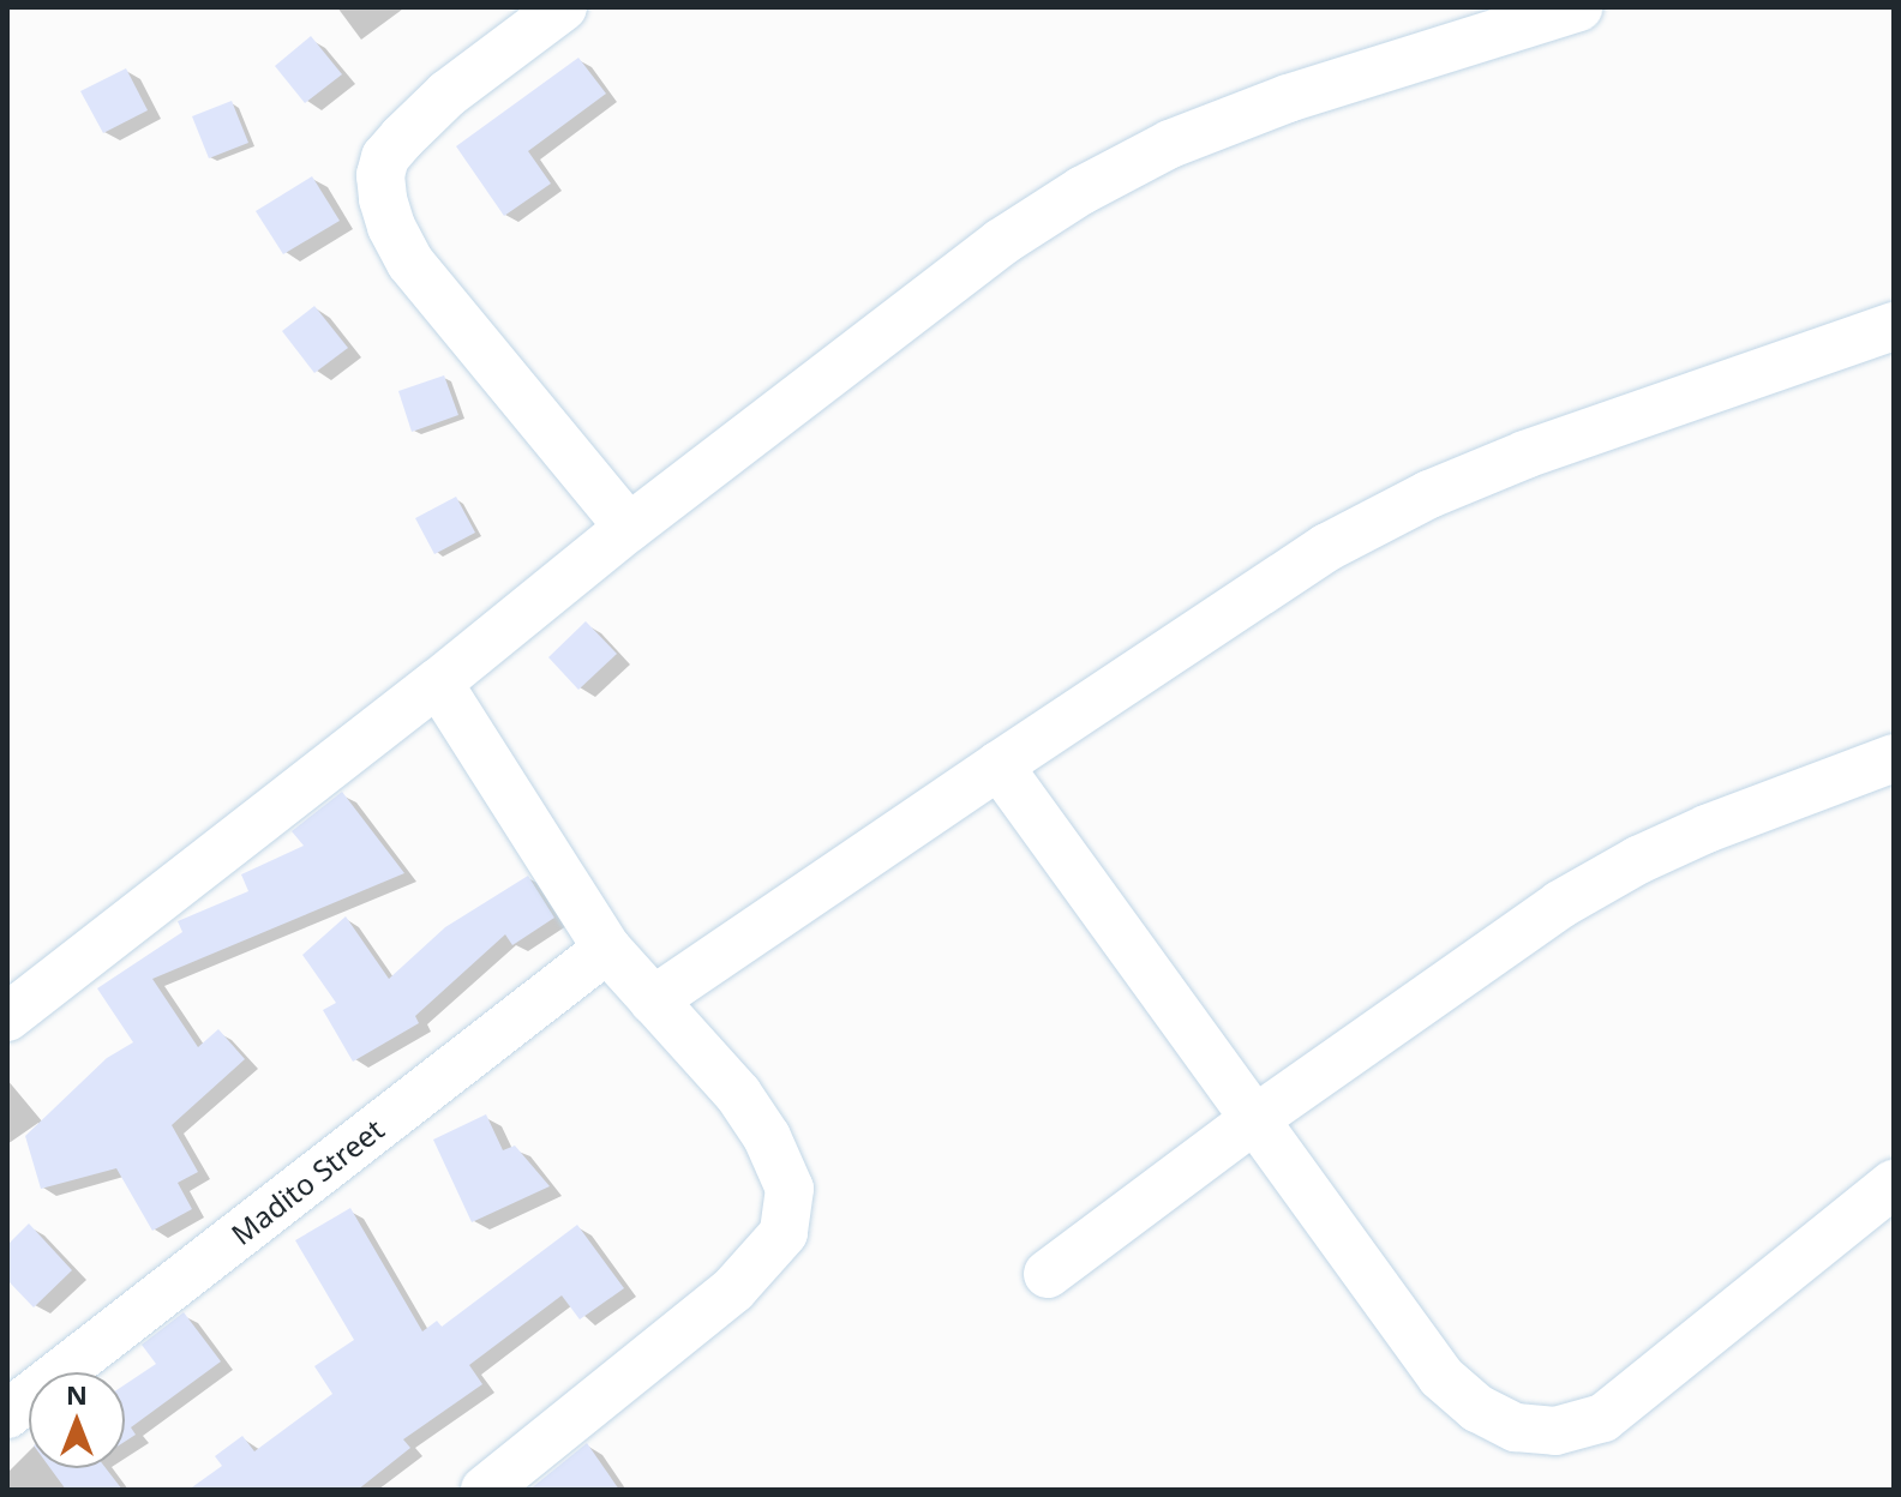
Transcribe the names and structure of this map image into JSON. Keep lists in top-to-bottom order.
{
  "streets": {
    "street": ["Madito Street"]
  },
  "north": "top"
}
